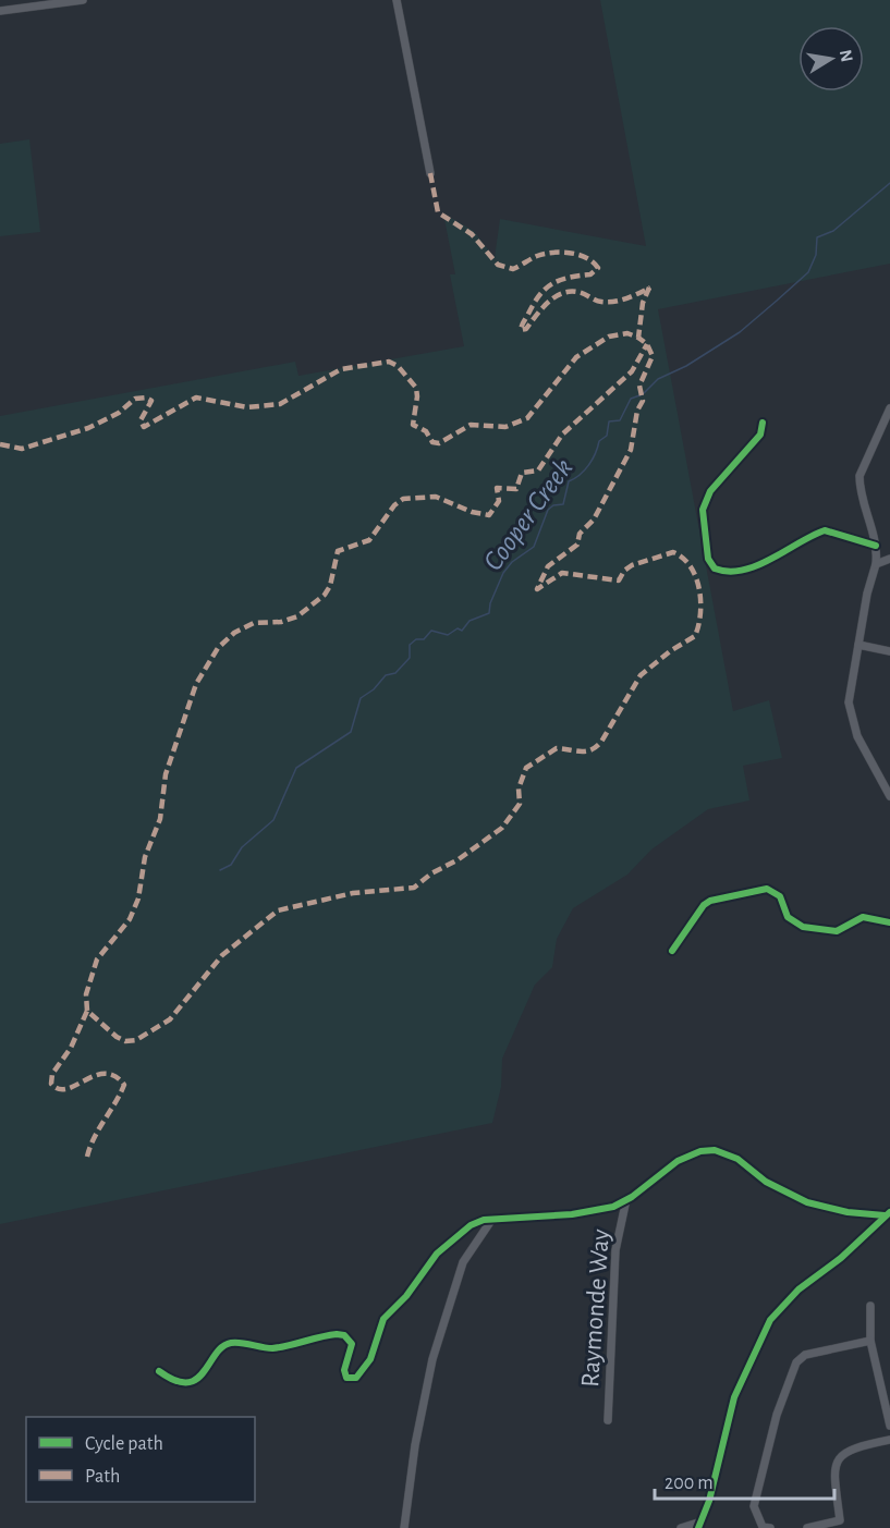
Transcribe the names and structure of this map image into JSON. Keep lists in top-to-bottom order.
{
  "streets": {
    "street": ["Raymonde Way"]
  },
  "water": ["Cooper Creek"],
  "legend": ["Cycle path", "Path"],
  "scale_bar": "200 m",
  "north": "right"
}
